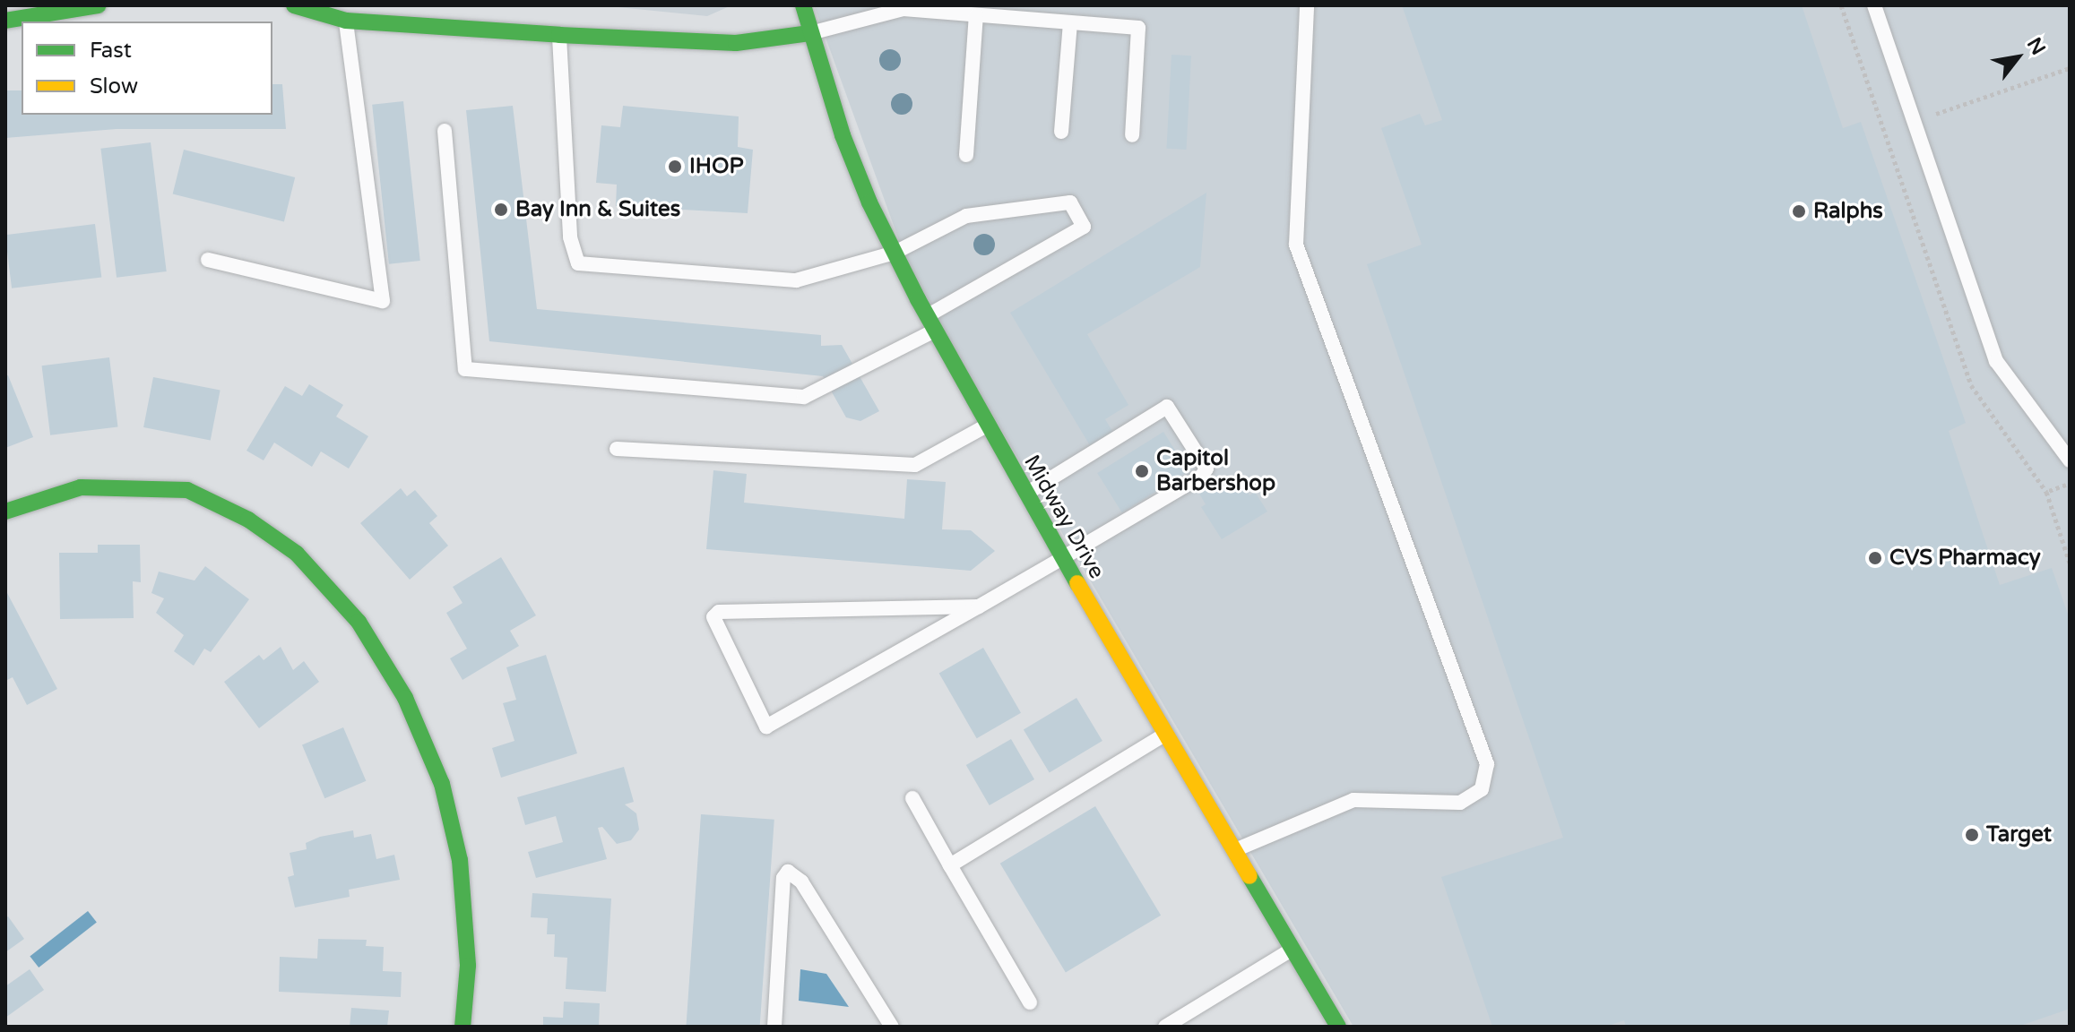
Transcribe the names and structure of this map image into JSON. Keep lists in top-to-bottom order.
{
  "streets": {
    "street": ["Midway Drive"]
  },
  "places": [
    "IHOP",
    "Bay Inn & Suites",
    "Ralphs",
    "Capitol Barbershop",
    "CVS Pharmacy",
    "Target"
  ],
  "legend": ["Fast", "Slow"],
  "north": "top right"
}
